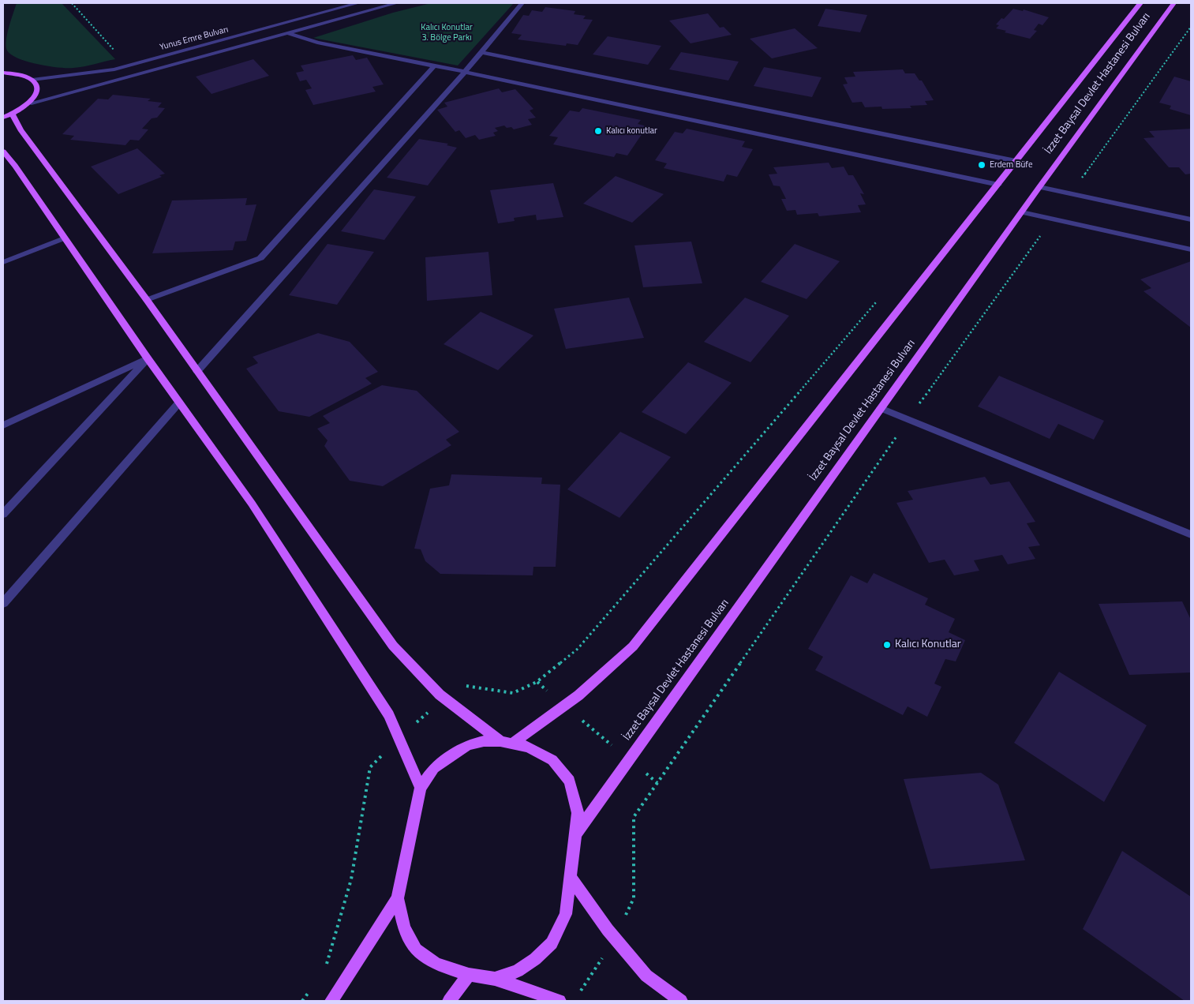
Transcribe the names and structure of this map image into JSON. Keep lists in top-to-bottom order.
{
  "streets": {
    "main road": ["İzzet Baysal Devlet Hastanesi Bulvarı"],
    "street": ["Yunus Emre Bulvarı"]
  },
  "parks": ["Kalıcı Konutlar 3. Bölge Parkı"],
  "places": ["Kalıcı konutlar", "Erdem Büfe", "Kalıcı Konutlar"]
}
